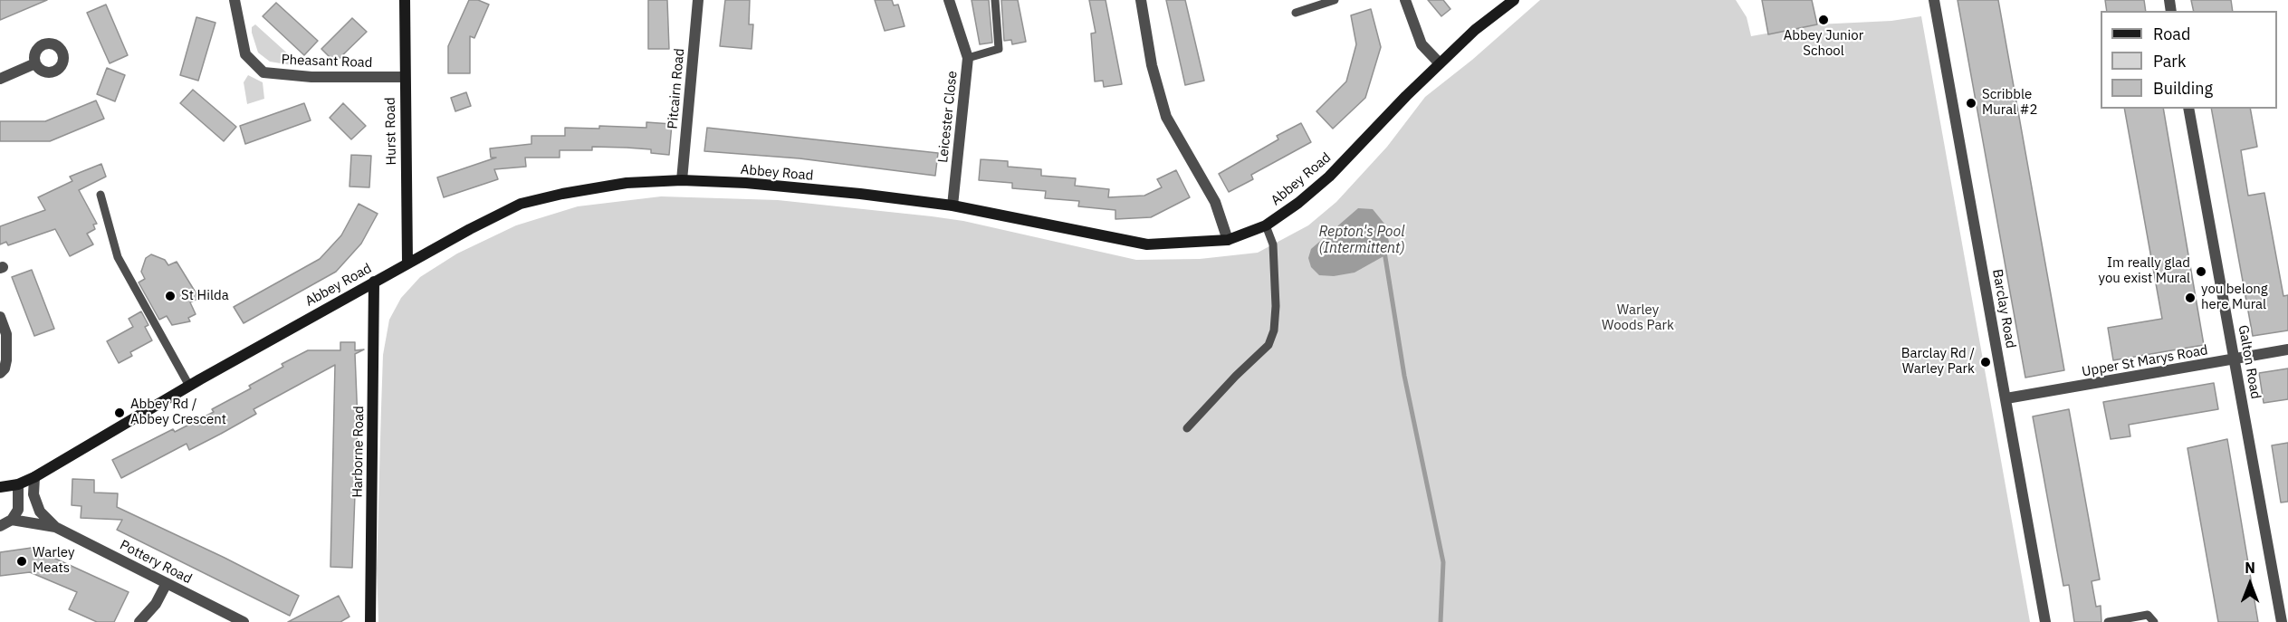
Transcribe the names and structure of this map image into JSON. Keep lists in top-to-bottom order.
{
  "streets": {
    "street": [
      "Pheasant Road",
      "Pitcairn Road",
      "Leicester Close",
      "Hurst Road",
      "Abbey Road",
      "Barclay Road",
      "Upper St Marys Road",
      "Galton Road",
      "Harborne Road",
      "Pottery Road"
    ]
  },
  "crossings": [
    ["Pheasant Road", "Hurst Road"],
    ["Pitcairn Road", "Abbey Road"],
    ["Leicester Close", "Abbey Road"],
    ["Hurst Road", "Abbey Road"],
    ["Abbey Road", "Harborne Road"],
    ["Abbey Road", "Pottery Road"],
    ["Barclay Road", "Upper St Marys Road"],
    ["Upper St Marys Road", "Galton Road"]
  ],
  "water": ["Repton's Pool (Intermittent)"],
  "parks": ["Warley Woods Park"],
  "places": [
    "Abbey Junior School",
    "Scribble Mural #2",
    "Im really glad you exist Mural",
    "St Hilda",
    "you belong here Mural",
    "Barclay Rd / Warley Park",
    "Abbey Rd / Abbey Crescent",
    "Warley Meats"
  ],
  "legend": ["Road", "Park", "Building"],
  "north": "top"
}
